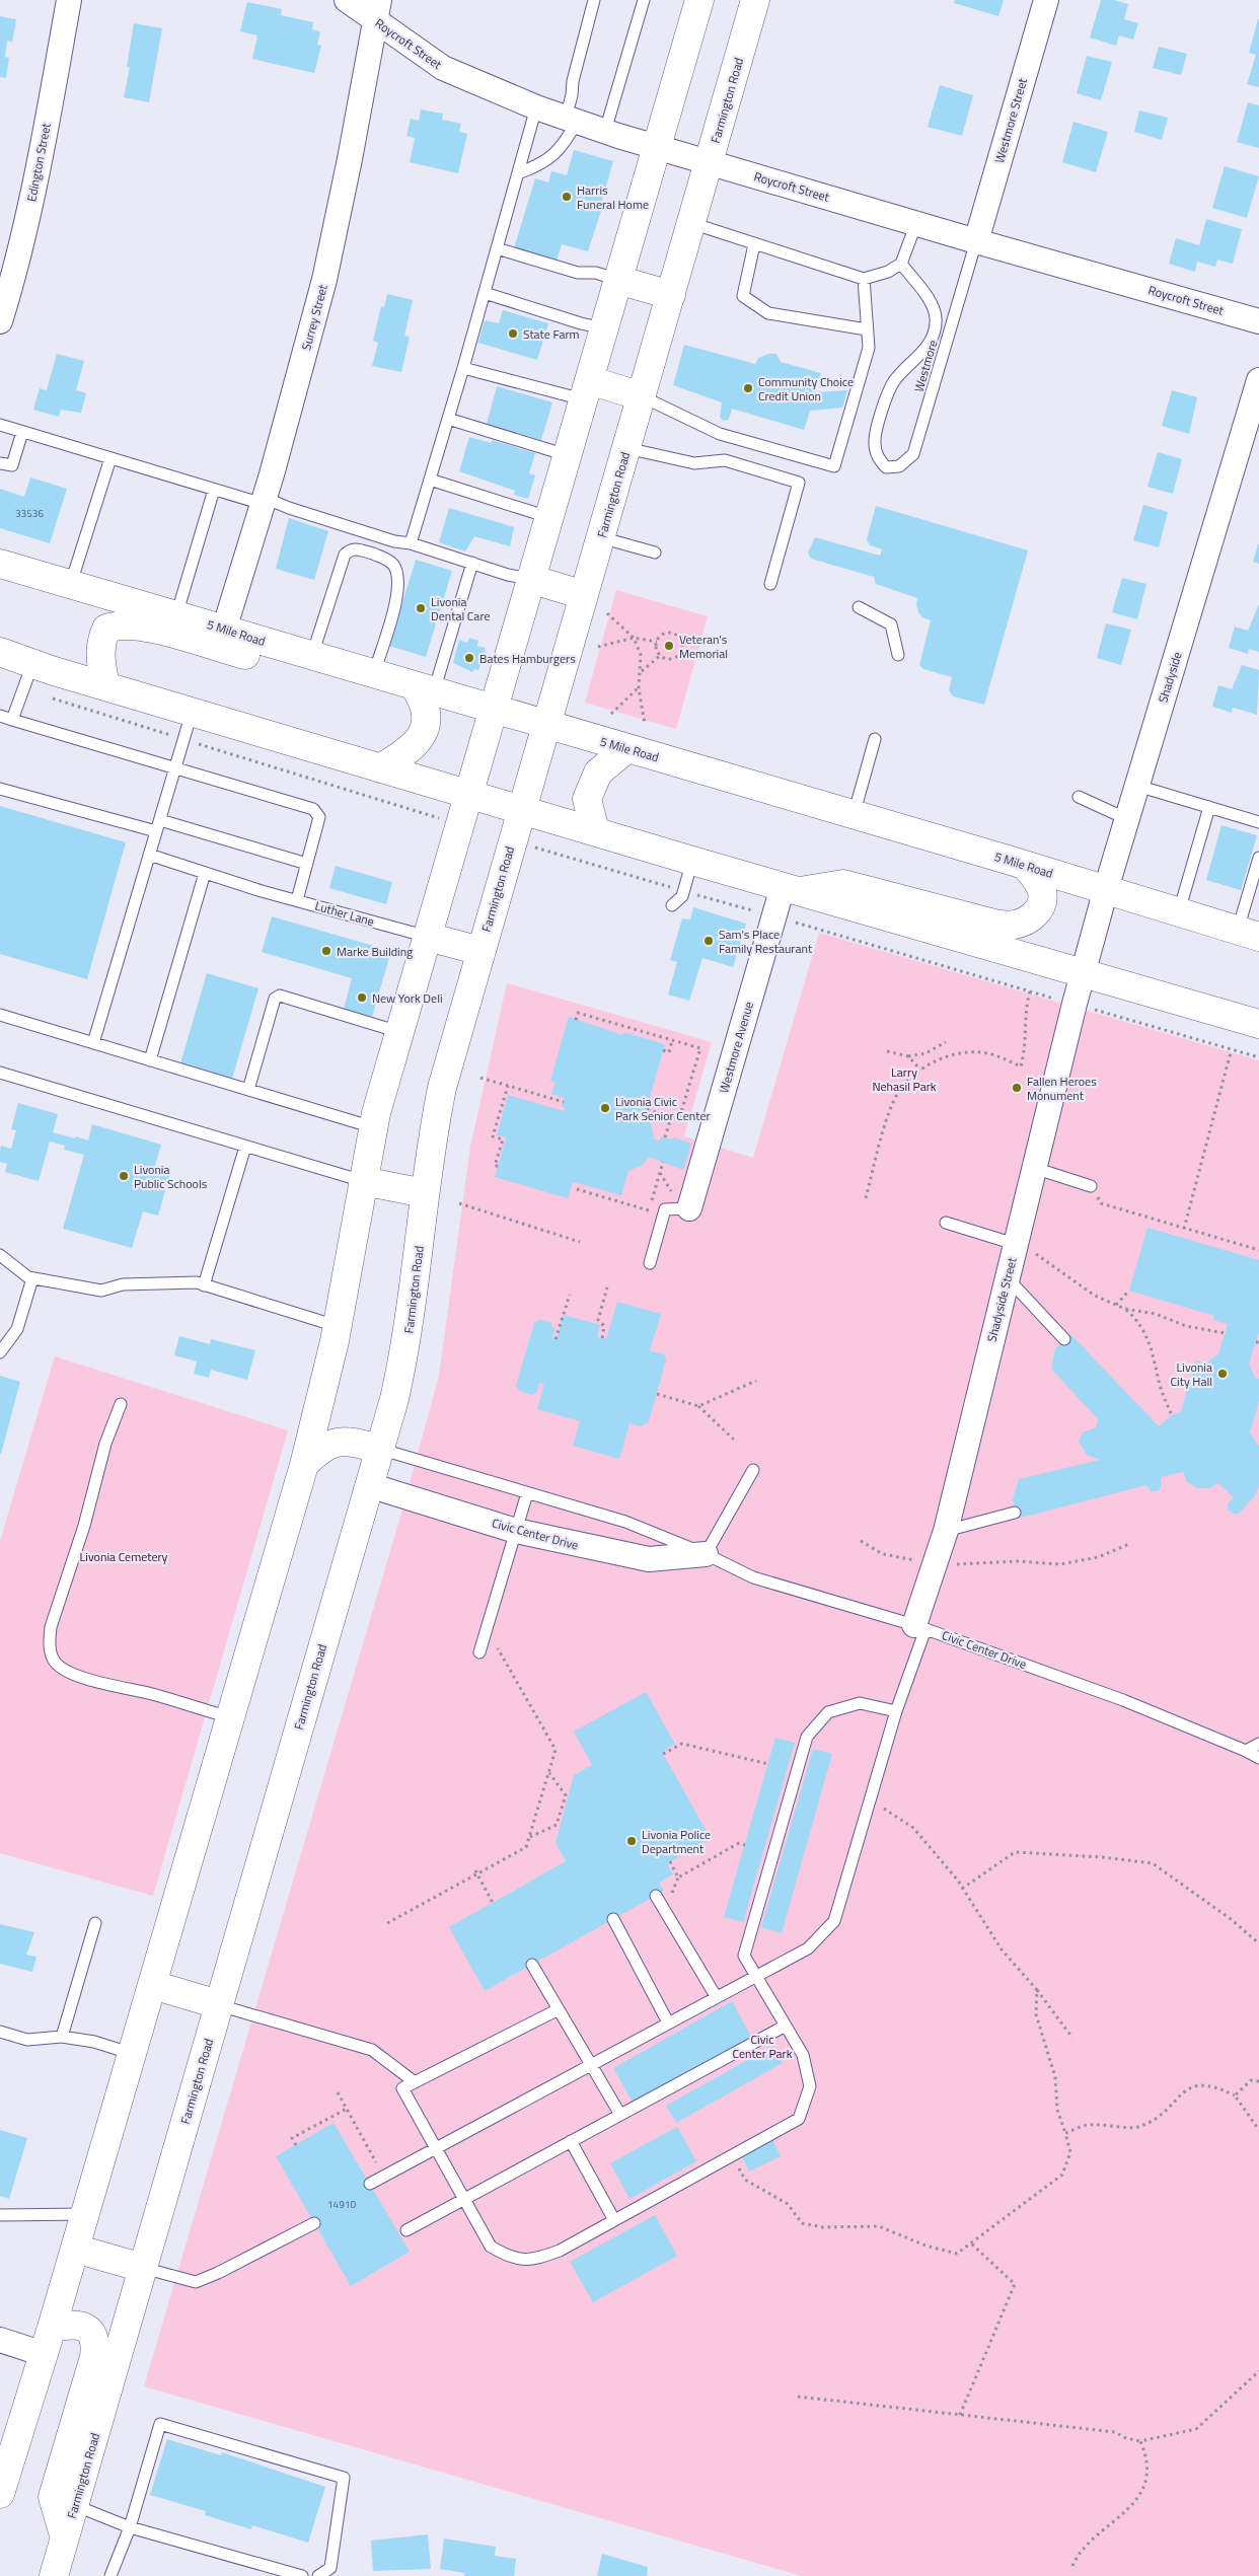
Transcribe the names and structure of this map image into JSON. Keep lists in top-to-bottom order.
{
  "streets": {
    "main road": ["Farmington Road", "5 Mile Road"],
    "street": [
      "Roycroft Street",
      "Westmore Street",
      "Edington Street",
      "Surrey Street",
      "Shadyside",
      "Westmore Avenue",
      "Shadyside Street",
      "Civic Center Drive"
    ],
    "lane": ["Westmore", "Luther Lane"]
  },
  "crossings": [
    ["Roycroft Street", "Farmington Road"],
    ["Roycroft Street", "Westmore Street"],
    ["Roycroft Street", "Surrey Street"],
    ["Roycroft Street", "Westmore"],
    ["Farmington Road", "5 Mile Road"],
    ["Farmington Road", "Civic Center Drive"],
    ["Westmore Street", "Westmore"],
    ["Surrey Street", "5 Mile Road"],
    ["5 Mile Road", "Shadyside"],
    ["Shadyside", "Shadyside Street"],
    ["Shadyside Street", "Civic Center Drive"]
  ],
  "parks": ["Larry Nehasil Park", "Livonia Cemetery", "Civic Center Park"],
  "places": [
    "Harris Funeral Home",
    "State Farm",
    "Community Choice Credit Union",
    "Livonia Dental Care",
    "Veteran's Memorial",
    "Bates Hamburgers",
    "Sam's Place Family Restaurant",
    "Marke Building",
    "New York Deli",
    "Fallen Heroes Monument",
    "Livonia Civic Park Senior Center",
    "Livonia Public Schools",
    "Livonia City Hall",
    "Livonia Police Department"
  ],
  "house_numbers": ["33536", "14910"]
}
